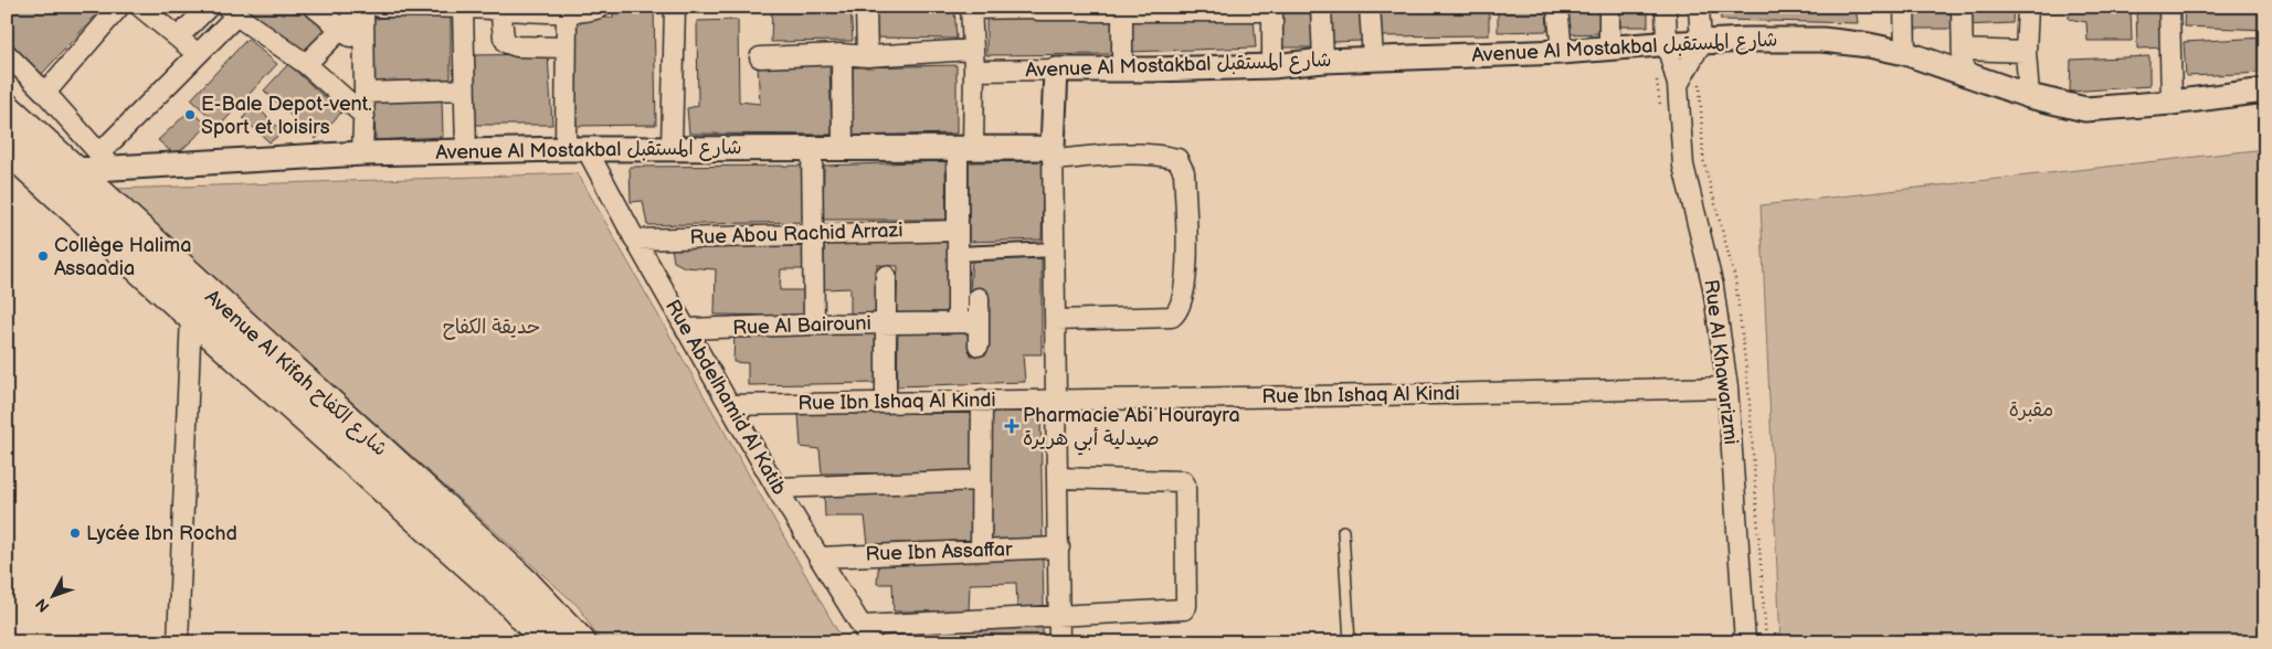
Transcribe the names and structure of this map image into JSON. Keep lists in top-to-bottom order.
{
  "streets": {
    "main road": ["Avenue Al Kifah شارع الكفاح"],
    "street": [
      "Avenue Al Mostakbal شارع المستقبل",
      "Rue Abou Rachid Arrazi",
      "Rue Al Bairouni",
      "Rue Al Khawarizmi",
      "Rue Ibn Ishaq Al Kindi",
      "Rue Abdelhamid Al Katib",
      "Rue Ibn Assaffar"
    ]
  },
  "crossings": [
    ["Avenue Al Mostakbal شارع المستقبل", "Rue Al Khawarizmi"],
    ["Avenue Al Mostakbal شارع المستقبل", "Avenue Al Kifah شارع الكفاح"],
    ["Avenue Al Mostakbal شارع المستقبل", "Rue Abdelhamid Al Katib"],
    ["Rue Abou Rachid Arrazi", "Rue Abdelhamid Al Katib"],
    ["Rue Al Bairouni", "Rue Ibn Ishaq Al Kindi"],
    ["Rue Al Bairouni", "Rue Abdelhamid Al Katib"],
    ["Rue Al Khawarizmi", "Rue Ibn Ishaq Al Kindi"],
    ["Rue Ibn Ishaq Al Kindi", "Rue Abdelhamid Al Katib"],
    ["Rue Abdelhamid Al Katib", "Rue Ibn Assaffar"]
  ],
  "parks": ["حديقة الكفاح", "مقبرة"],
  "places": {
    "other": ["E-Bale Depot-vent. Sport et loisirs", "Collège Halima Assaadia", "Lycée Ibn Rochd"],
    "health": ["Pharmacie Abi Hourayra صيدلية أبي هريرة"]
  },
  "north": "bottom left"
}
